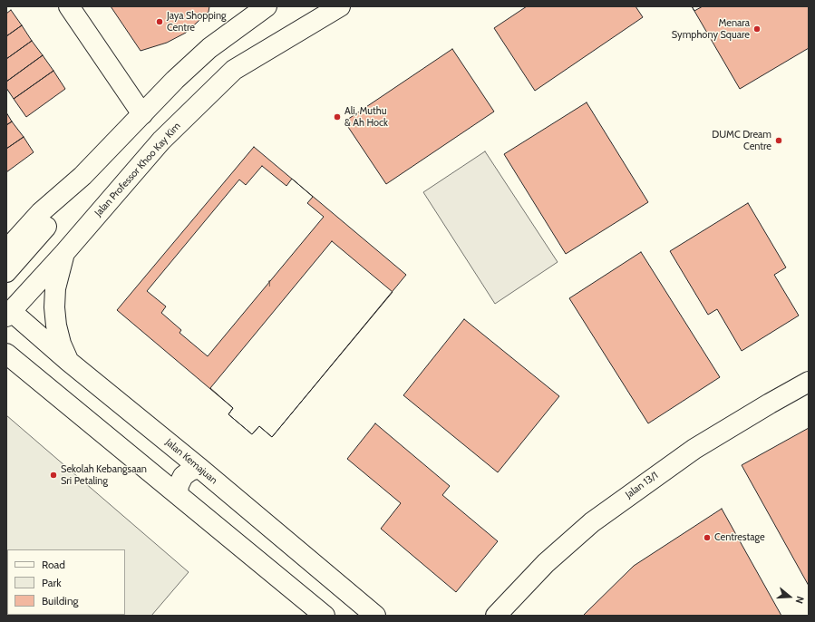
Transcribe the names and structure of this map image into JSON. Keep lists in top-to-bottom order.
{
  "streets": {
    "main road": ["Jalan Professor Khoo Kay Kim", "Jalan Kemajuan", "Jalan 13/1"]
  },
  "crossings": [
    ["Jalan Professor Khoo Kay Kim", "Jalan Kemajuan"]
  ],
  "places": [
    "Jaya Shopping Centre",
    "Menara Symphony Square",
    "Ali, Muthu & Ah Hock",
    "DUMC Dream Centre",
    "Sekolah Kebangsaan Sri Petaling",
    "Centrestage"
  ],
  "house_numbers": ["1"],
  "legend": ["Road", "Park", "Building"],
  "north": "right"
}
